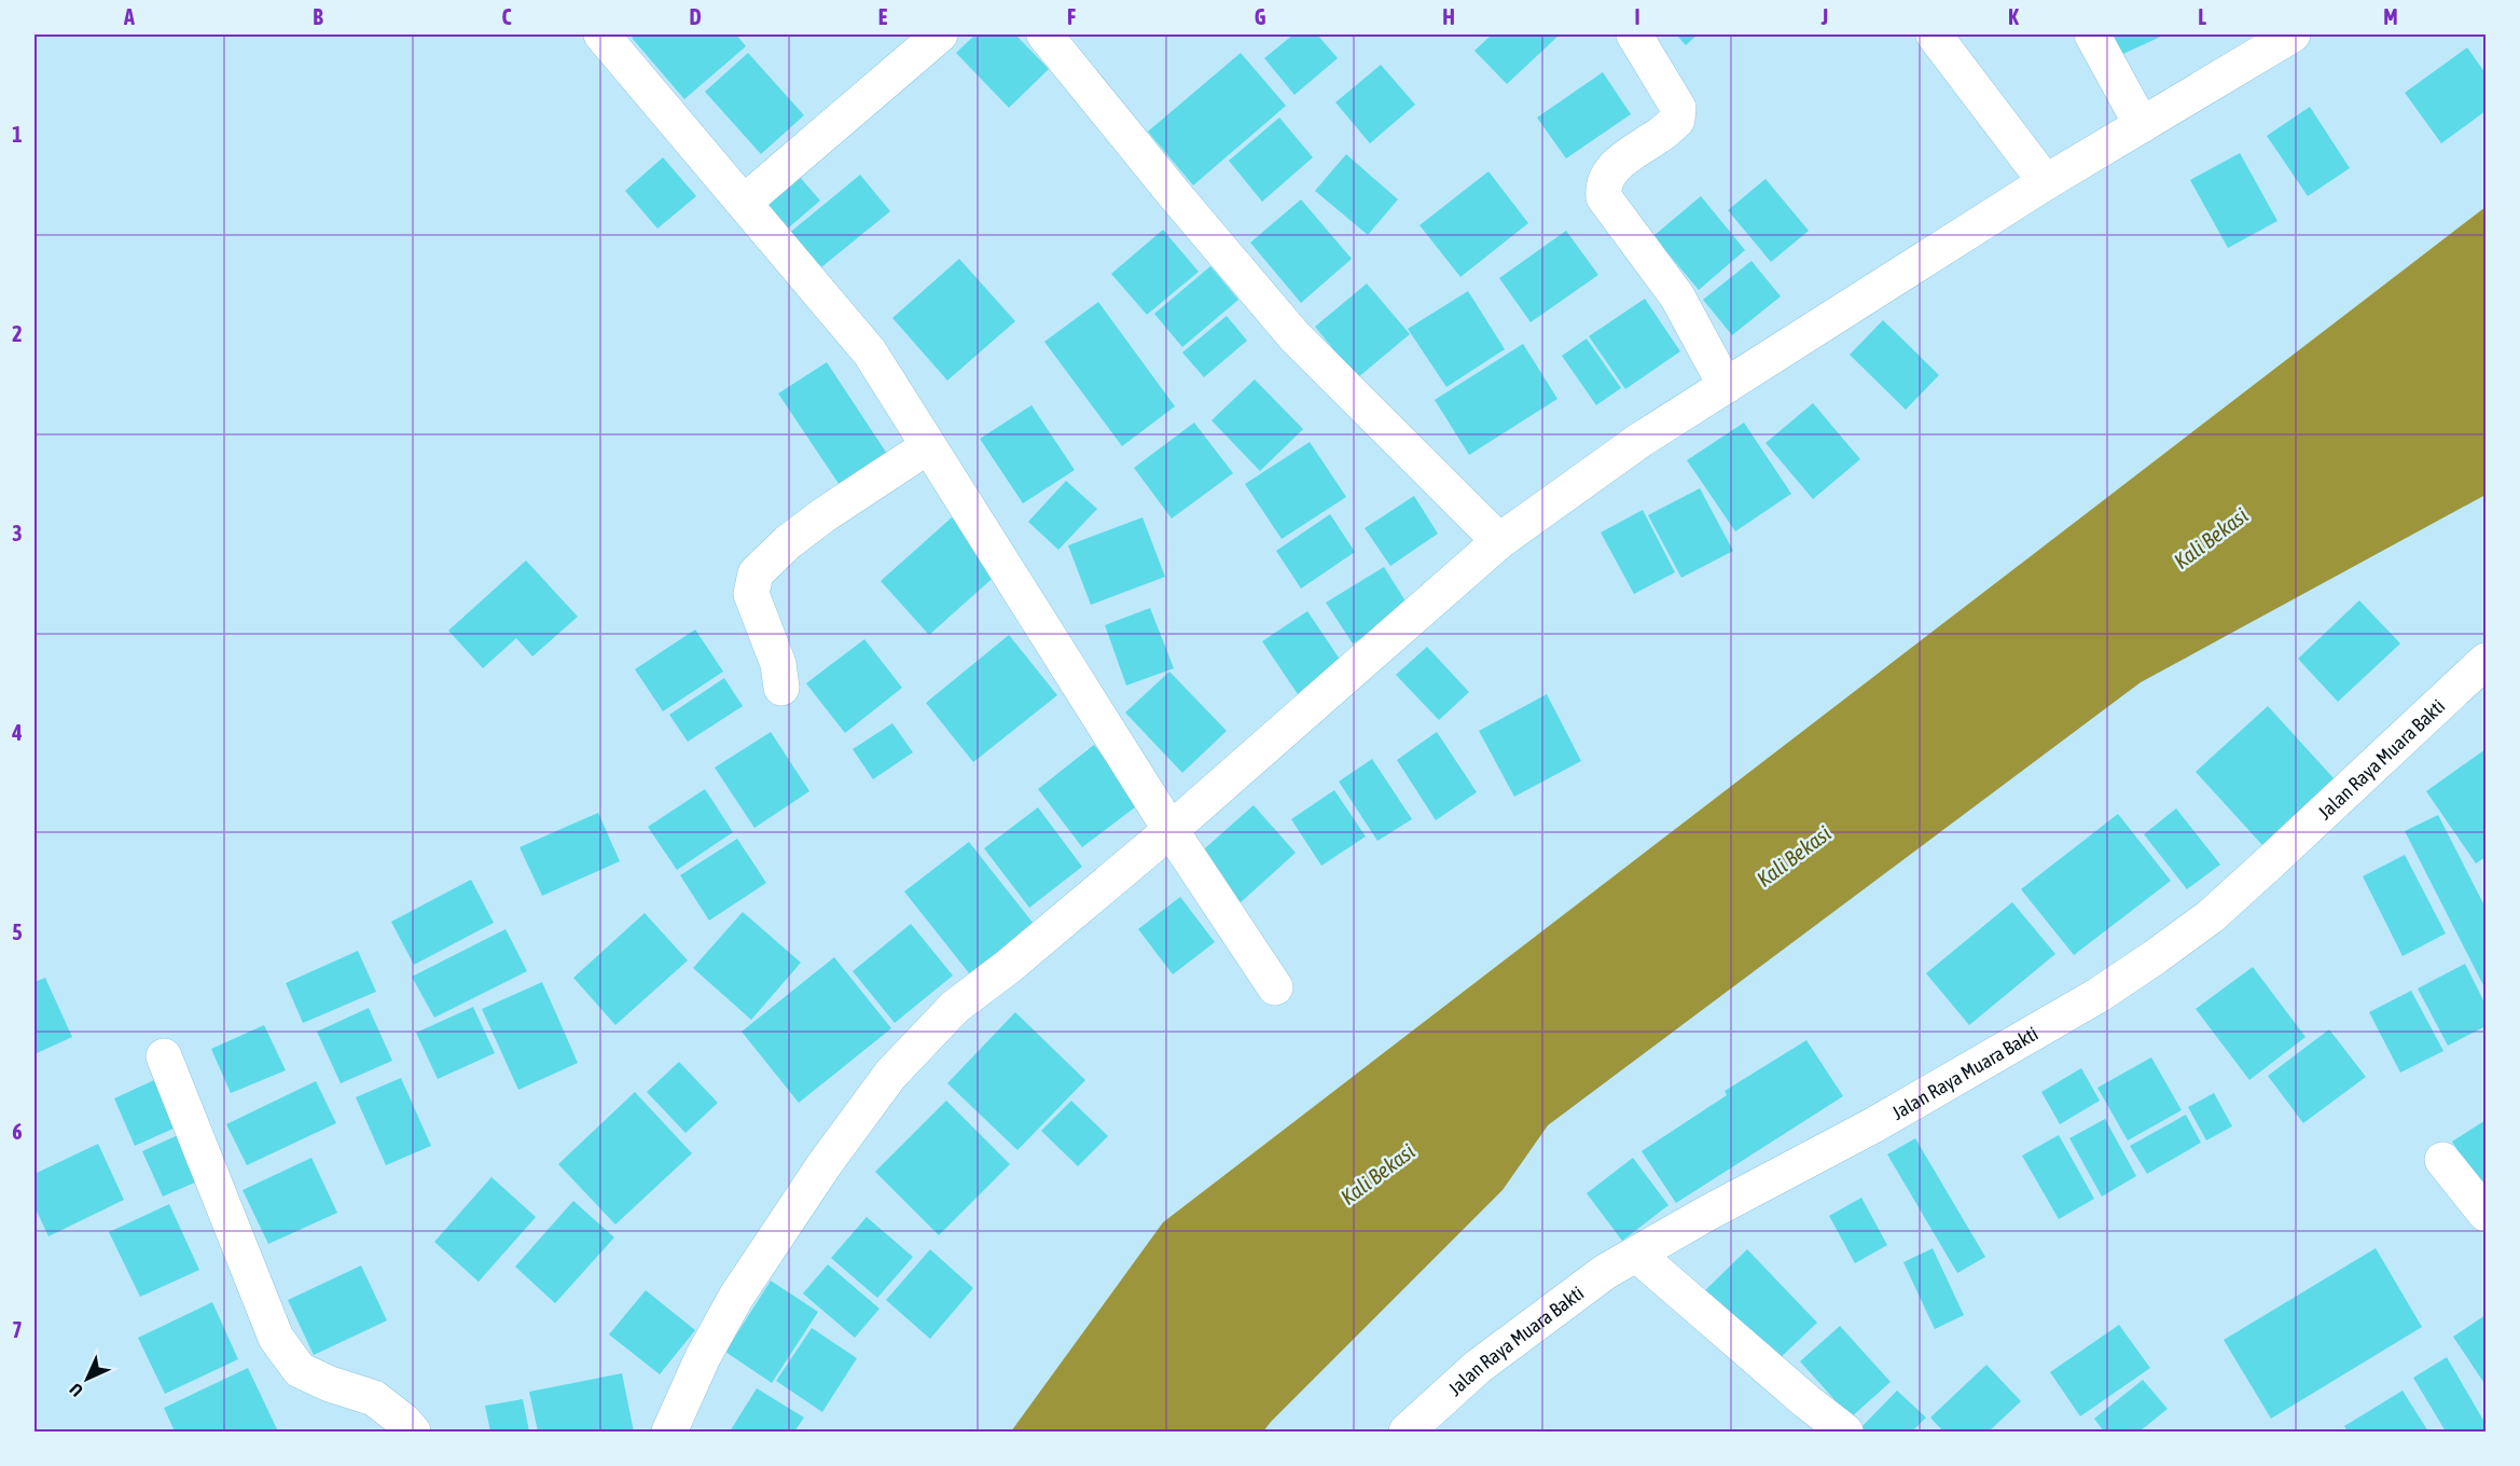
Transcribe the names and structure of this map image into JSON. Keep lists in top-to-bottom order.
{
  "streets": {
    "street": ["Jalan Raya Muara Bakti"]
  },
  "water": ["Kali Bekasi"],
  "north": "bottom left",
  "grid": {
    "columns": [
      "A",
      "B",
      "C",
      "D",
      "E",
      "F",
      "G",
      "H",
      "I",
      "J",
      "K",
      "L",
      "M"
    ],
    "rows": [
      "1",
      "2",
      "3",
      "4",
      "5",
      "6",
      "7"
    ]
  }
}
